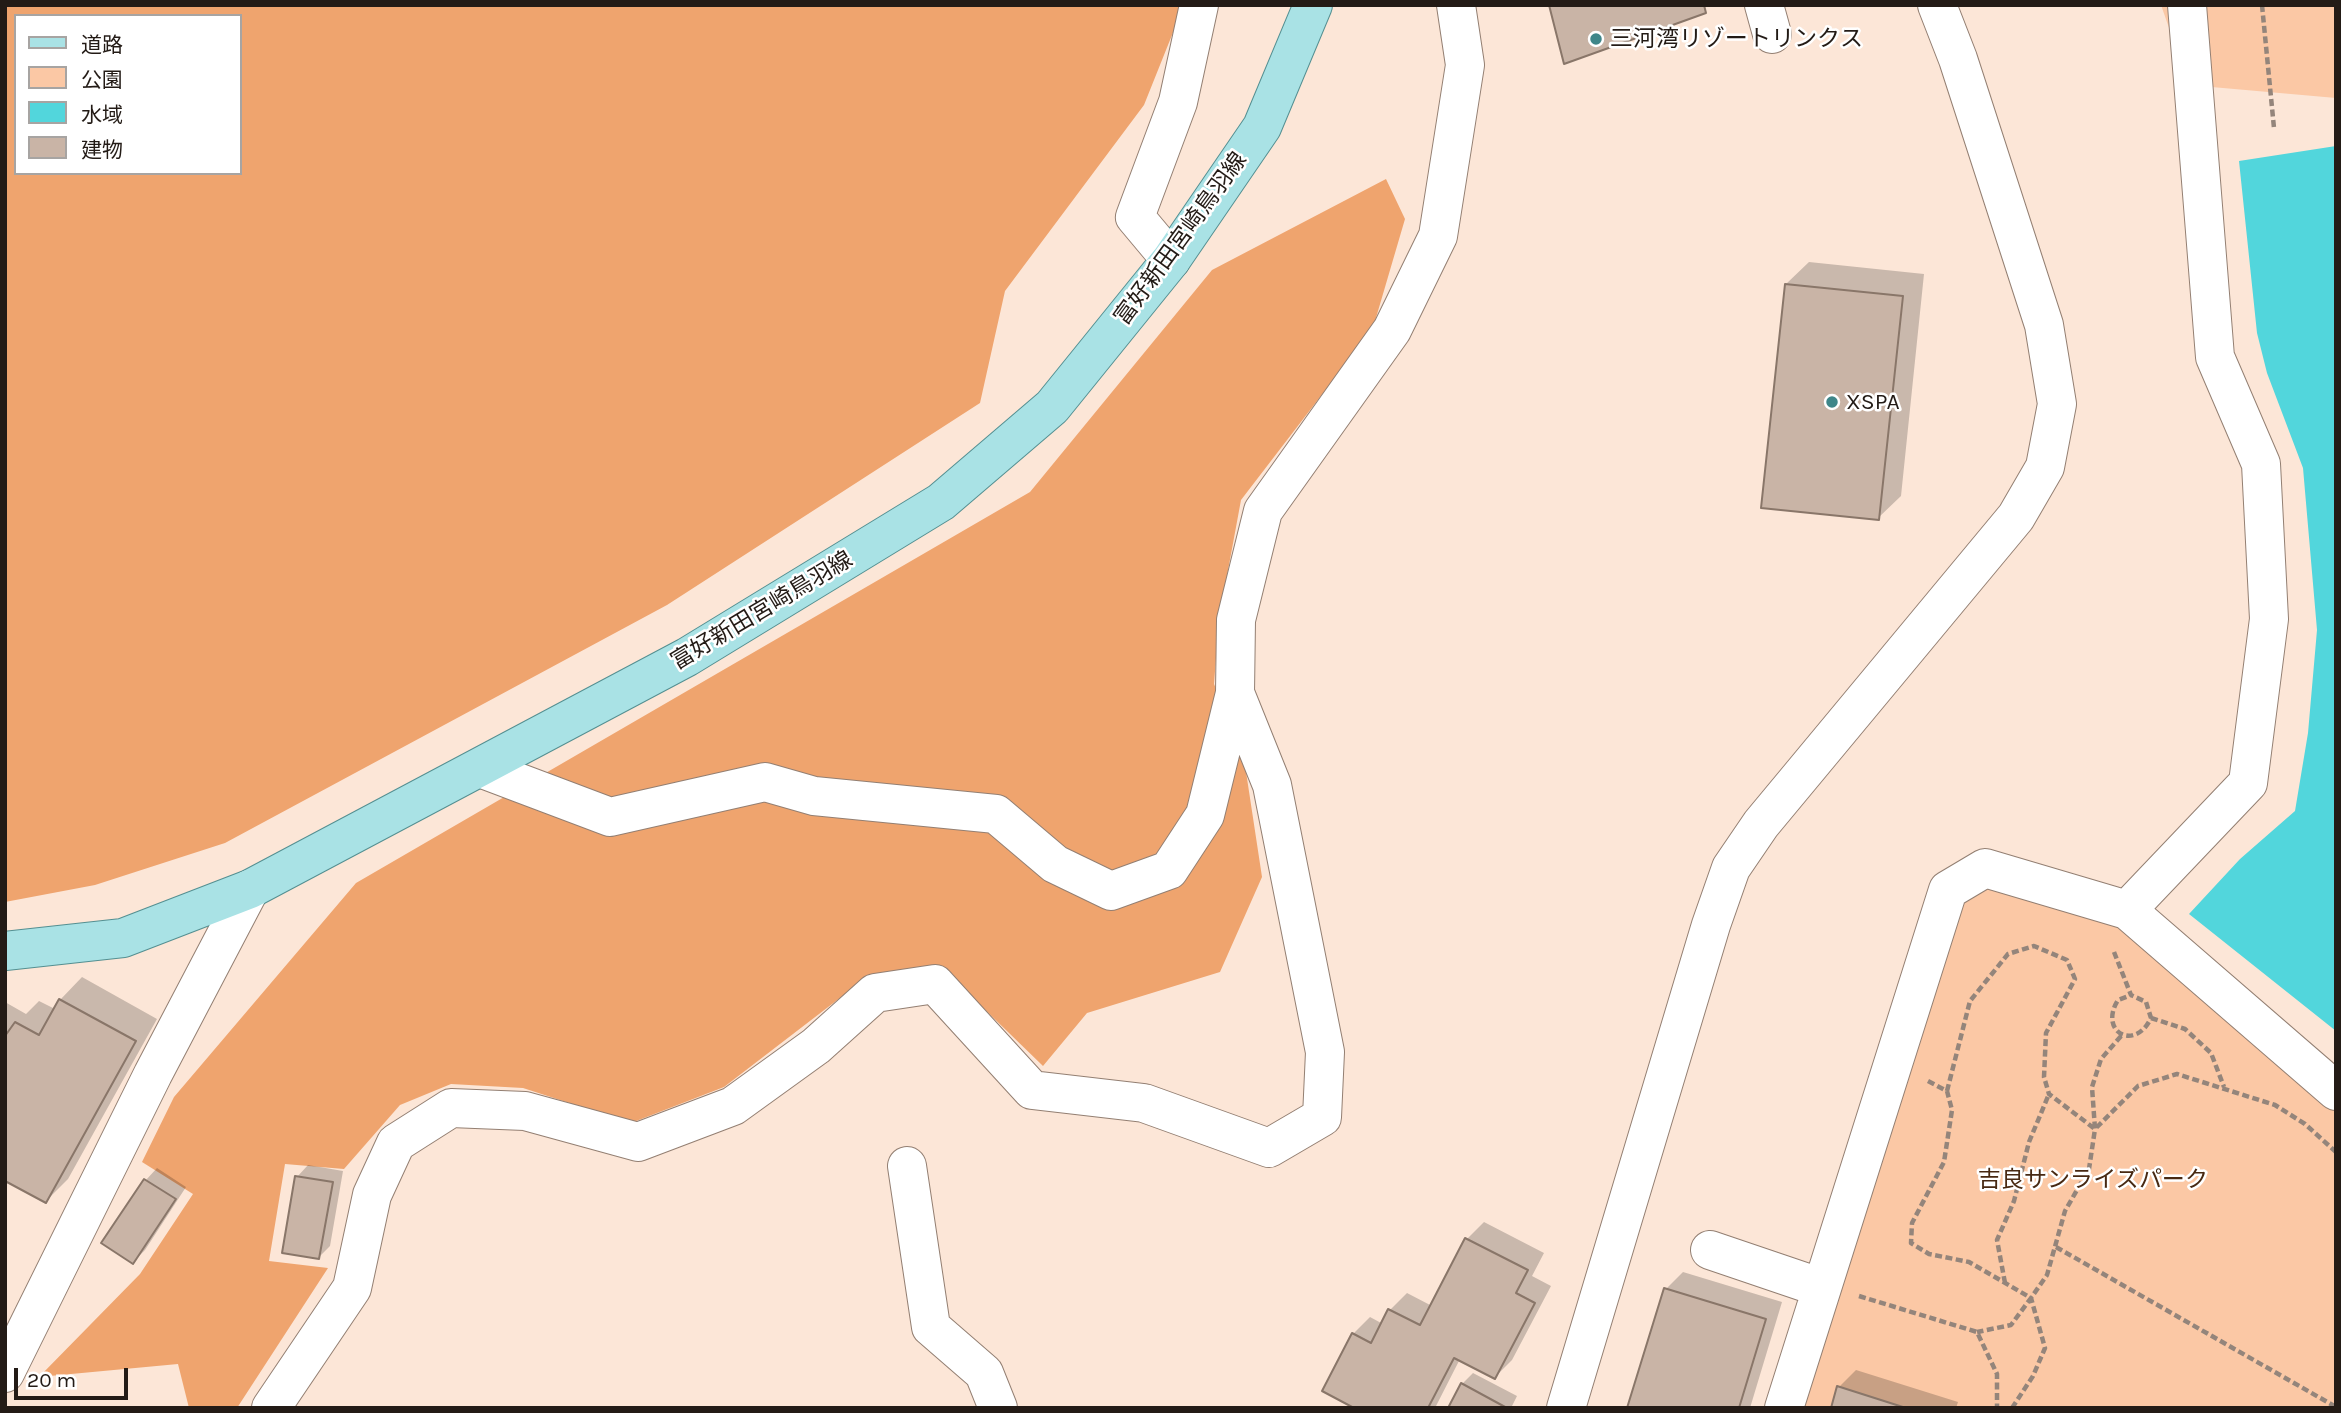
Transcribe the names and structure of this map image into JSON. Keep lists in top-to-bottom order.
{
  "streets": {
    "main road": ["富好新田宮崎鳥羽線"]
  },
  "parks": ["吉良サンライズパーク"],
  "places": ["三河湾リゾートリンクス", "XSPA"],
  "legend": [
    "道路",
    "公園",
    "水域",
    "建物"
  ],
  "scale_bar": "20 m"
}
